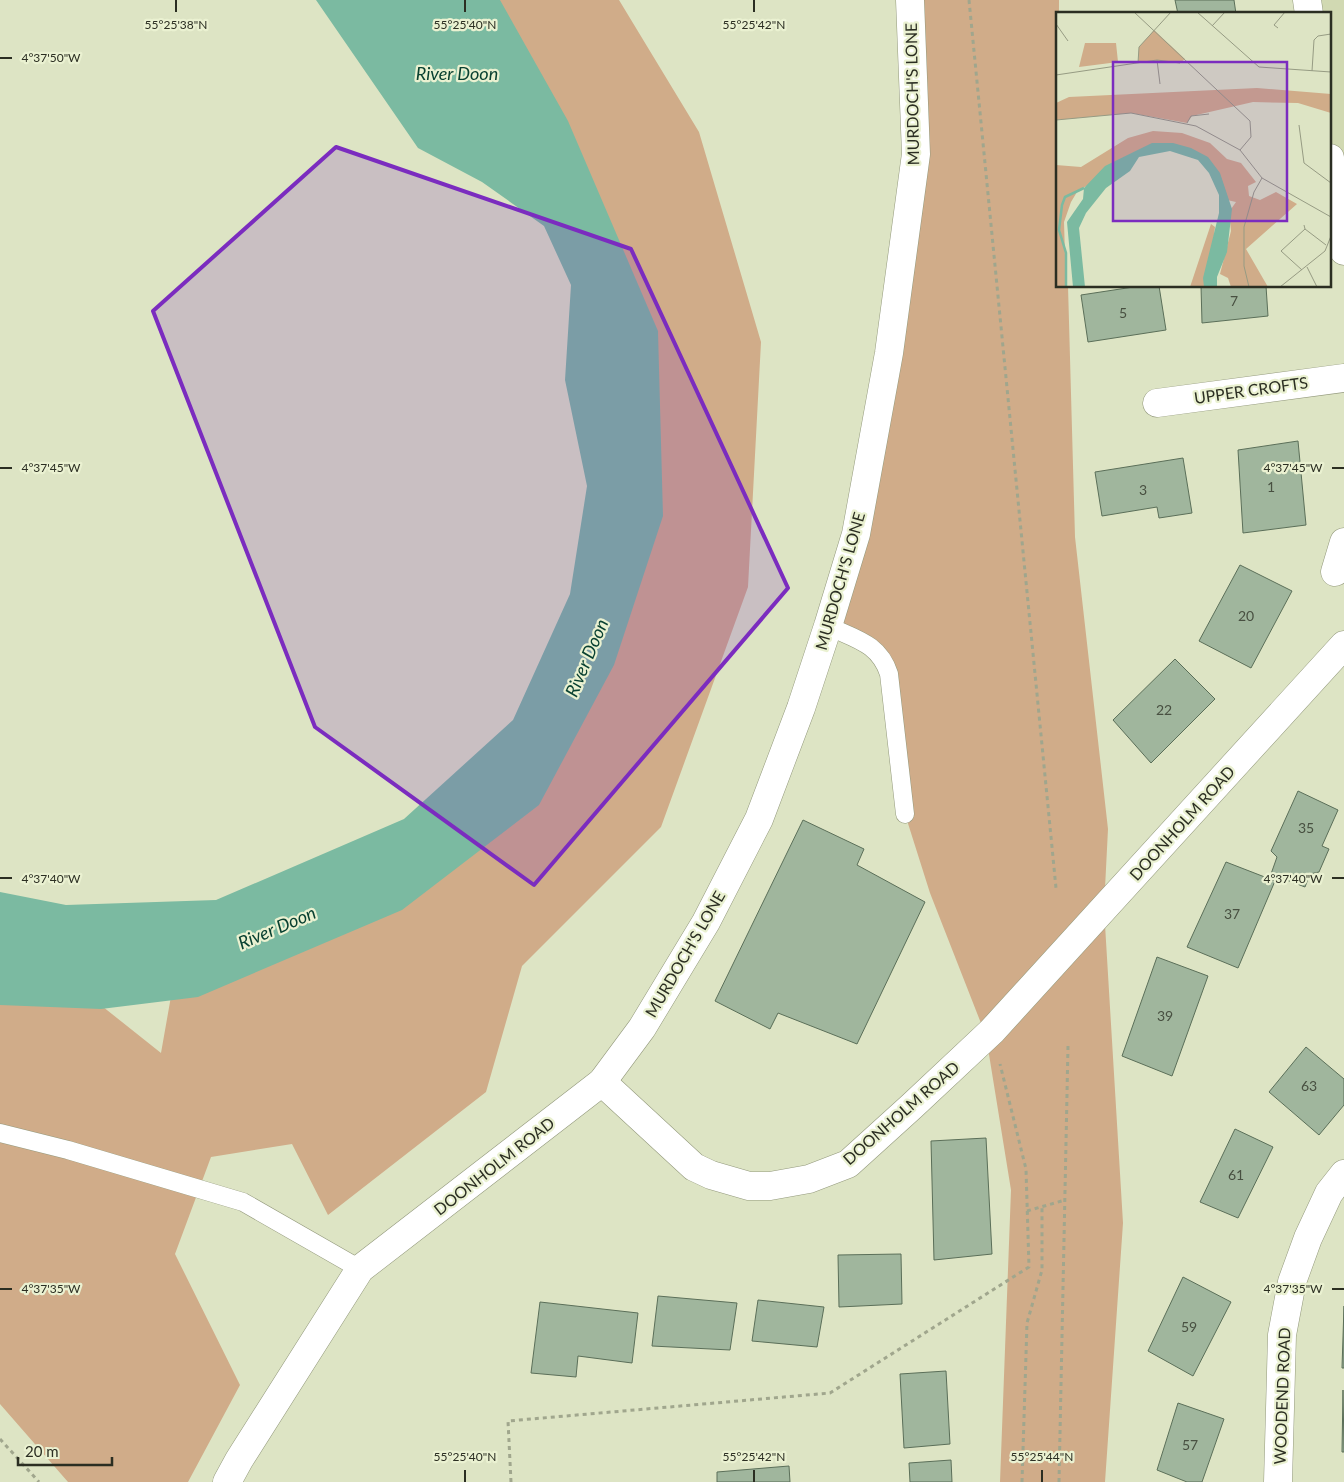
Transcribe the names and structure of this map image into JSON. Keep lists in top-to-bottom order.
{
  "streets": {
    "street": [
      "MURDOCH'S LONE",
      "UPPER CROFTS",
      "DOONHOLM ROAD",
      "WOODEND ROAD"
    ]
  },
  "crossings": [
    ["MURDOCH'S LONE", "DOONHOLM ROAD"]
  ],
  "water": ["River Doon"],
  "house_numbers": [
    "7",
    "5",
    "1",
    "3",
    "20",
    "22",
    "35",
    "37",
    "39",
    "63",
    "61",
    "59",
    "57"
  ],
  "scale_bar": "20 m",
  "coordinates": [
    "55°25'38\"N",
    "55°25'40\"N",
    "55°25'42\"N",
    "4°37'50\"W",
    "4°37'45\"W",
    "4°37'40\"W",
    "4°37'35\"W",
    "55°25'44\"N"
  ]
}
